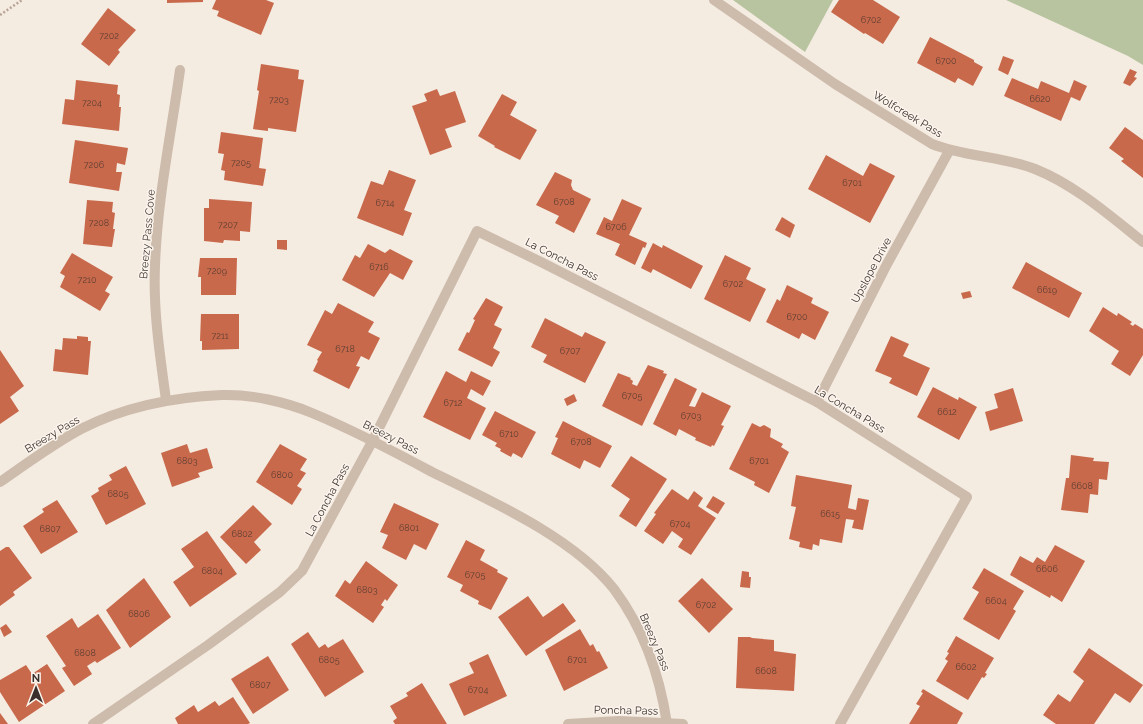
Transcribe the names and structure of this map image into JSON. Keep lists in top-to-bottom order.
{
  "streets": {
    "street": [
      "Wolfcreek Pass",
      "Breezy Pass Cove",
      "La Concha Pass",
      "Upslope Drive",
      "Breezy Pass",
      "Poncha Pass"
    ]
  },
  "crossings": [
    ["Wolfcreek Pass", "Upslope Drive"],
    ["Breezy Pass Cove", "Breezy Pass"],
    ["La Concha Pass", "Upslope Drive"],
    ["La Concha Pass", "Breezy Pass"],
    ["Breezy Pass", "Poncha Pass"]
  ],
  "house_numbers": [
    "6702",
    "7202",
    "6700",
    "6620",
    "7203",
    "7204",
    "7205",
    "7206",
    "6701",
    "6708",
    "6714",
    "7208",
    "7207",
    "6706",
    "6716",
    "7209",
    "7210",
    "6702",
    "6619",
    "6700",
    "7211",
    "6718",
    "6707",
    "6705",
    "6712",
    "6612",
    "6703",
    "6710",
    "6708",
    "6803",
    "6701",
    "6800",
    "6608",
    "6805",
    "6615",
    "6704",
    "6801",
    "6807",
    "6802",
    "6606",
    "6804",
    "6705",
    "6803",
    "6604",
    "6702",
    "6806",
    "6808",
    "6805",
    "6701",
    "6602",
    "6608",
    "6807",
    "6704"
  ],
  "north": "top"
}
